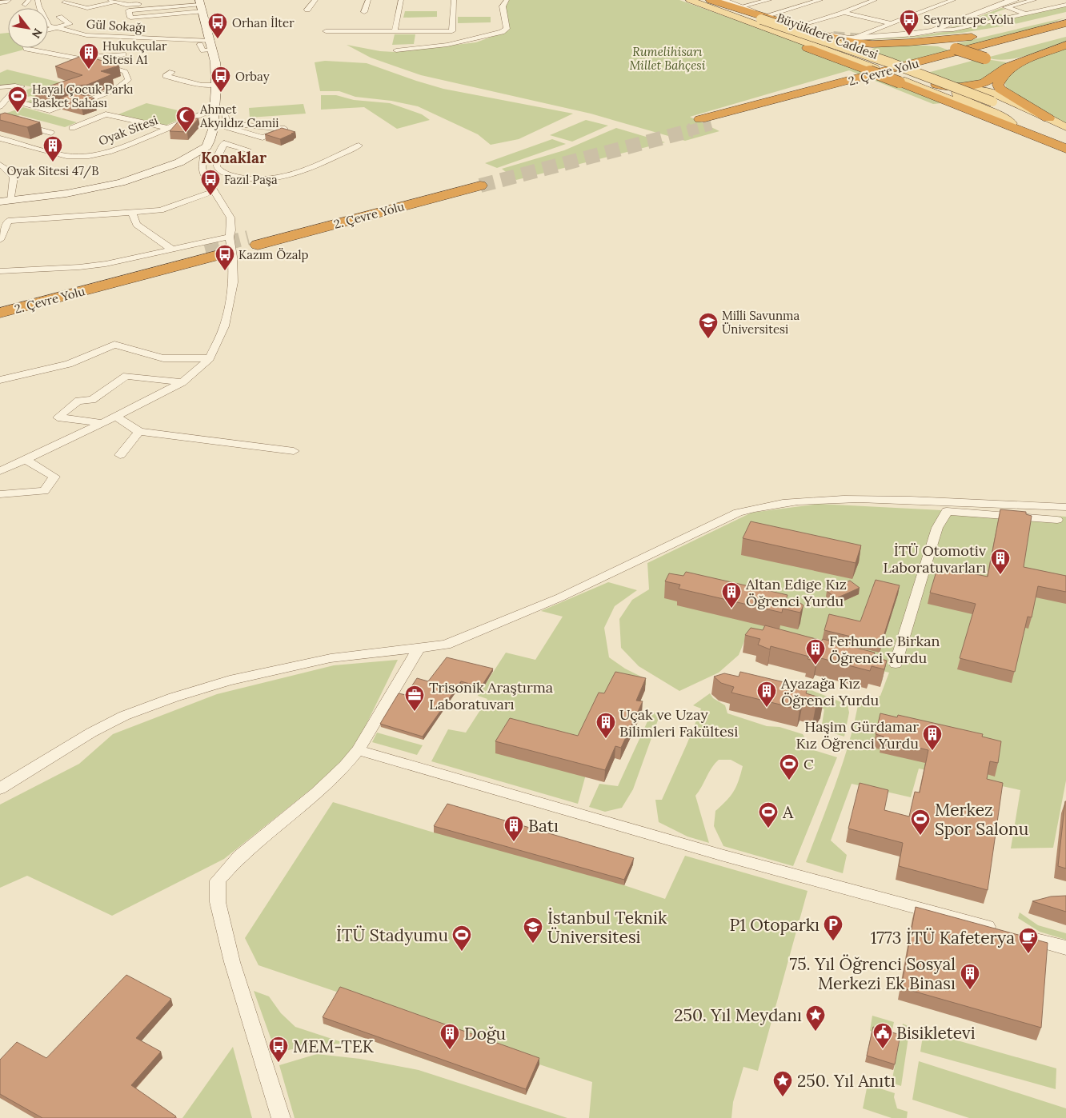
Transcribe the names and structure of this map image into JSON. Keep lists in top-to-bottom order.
{
  "streets": {
    "highway": ["2. Çevre Yolu"],
    "main road": ["Büyükdere Caddesi"],
    "street": ["Gül Sokağı", "Oyak Sitesi"]
  },
  "districts": ["Konaklar"],
  "parks": ["Rumelihisarı Millet Bahçesi"],
  "places": {
    "bus stop": [
      "Seyrantepe Yolu",
      "Orhan İlter",
      "Orbay",
      "Fazıl Paşa",
      "Kazım Özalp",
      "MEM-TEK"
    ],
    "building": [
      "Hukukçular Sitesi A1",
      "Oyak Sitesi 47/B",
      "İTÜ Otomotiv Laboratuvarları",
      "Altan Edige Kız Öğrenci Yurdu",
      "Ferhunde Birkan Öğrenci Yurdu",
      "Ayazağa Kız Öğrenci Yurdu",
      "Uçak ve Uzay Bilimleri Fakültesi",
      "Haşim Gürdamar Kız Öğrenci Yurdu",
      "Batı",
      "75. Yıl Öğrenci Sosyal Merkezi Ek Binası",
      "Doğu"
    ],
    "sports": [
      "Hayal Çocuk Parkı Basket Sahası",
      "C",
      "A",
      "Merkez Spor Salonu",
      "İTÜ Stadyumu"
    ],
    "mosque": ["Ahmet Akyıldız Camii"],
    "school or university": ["Milli Savunma Üniversitesi", "İstanbul Teknik Üniversitesi"],
    "office": ["Trisonik Araştırma Laboratuvarı"],
    "parking": ["P1 Otoparkı"],
    "cafe": ["1773 İTÜ Kafeterya"],
    "place": ["250. Yıl Meydanı", "250. Yıl Anıtı"],
    "public building": ["Bisikletevi"]
  },
  "north": "bottom right"
}
